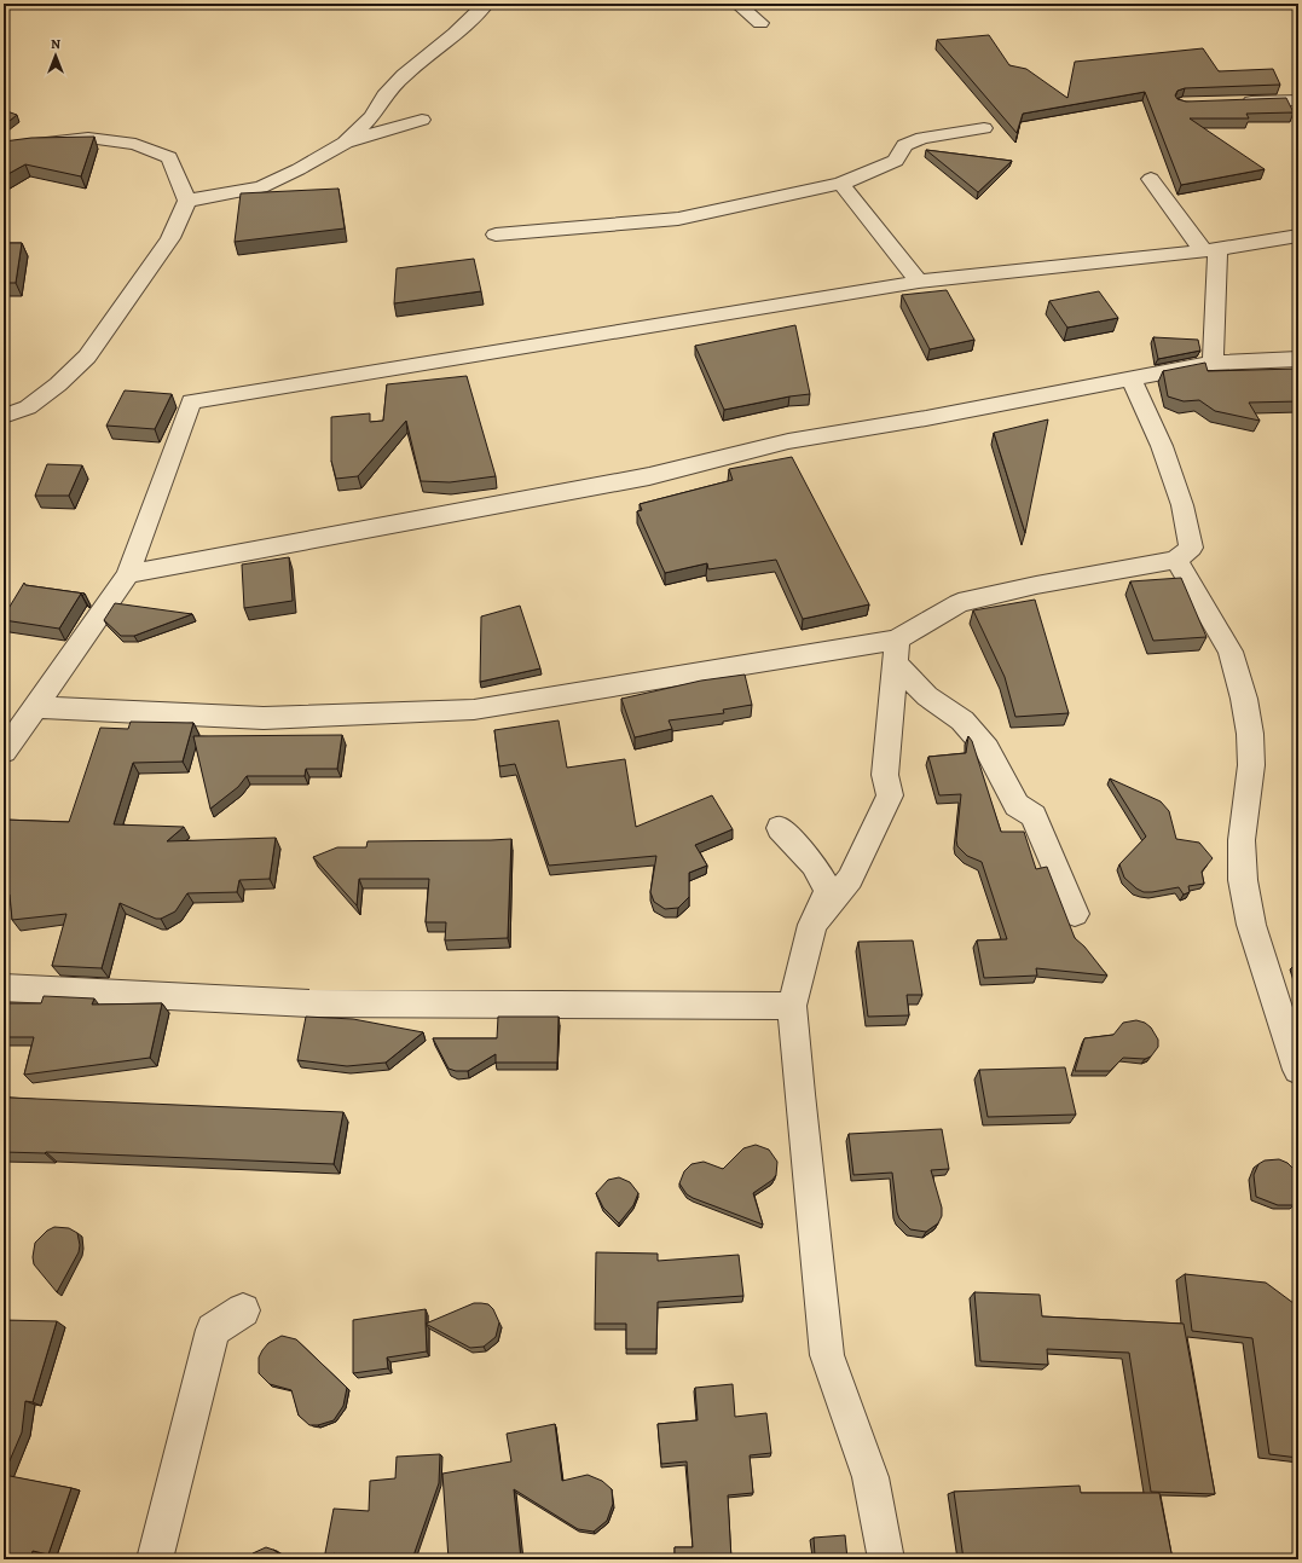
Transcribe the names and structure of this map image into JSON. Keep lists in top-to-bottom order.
{
  "north": "top"
}
